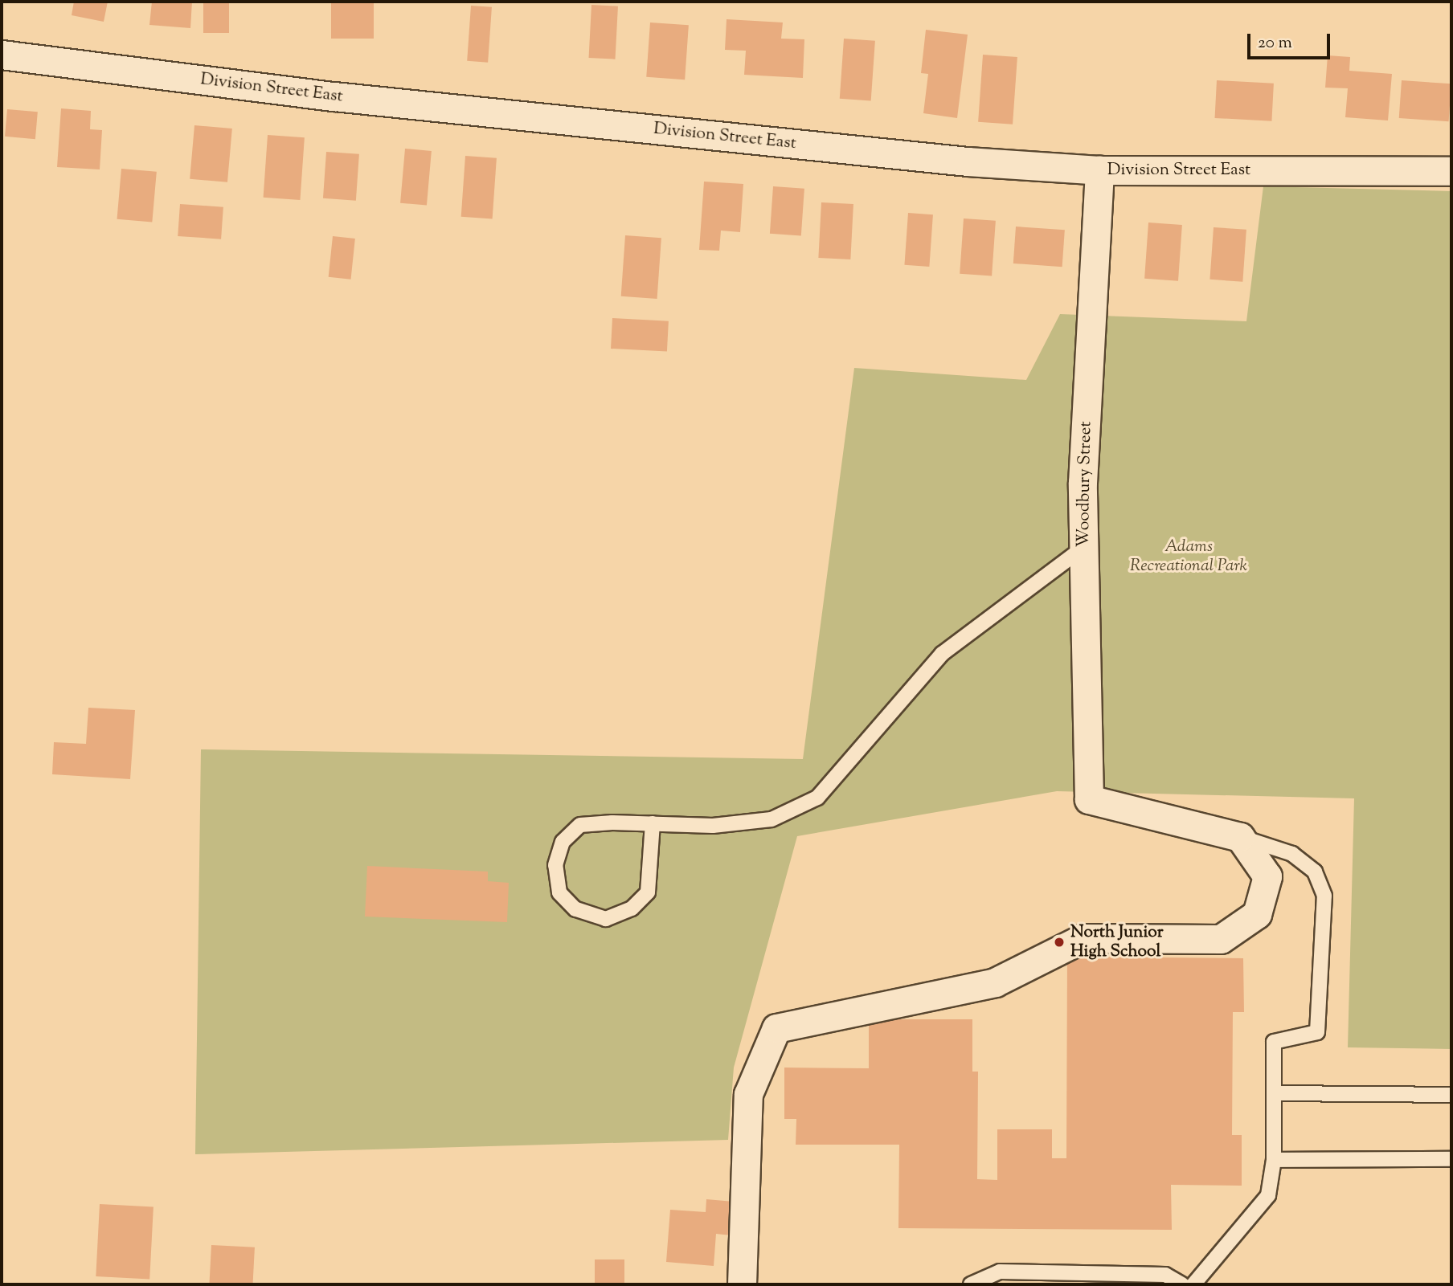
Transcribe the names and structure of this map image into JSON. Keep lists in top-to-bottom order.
{
  "streets": {
    "street": ["Division Street East", "Woodbury Street"]
  },
  "crossings": [
    ["Division Street East", "Woodbury Street"]
  ],
  "parks": ["Adams Recreational Park"],
  "places": ["North Junior High School"],
  "scale_bar": "20 m"
}
